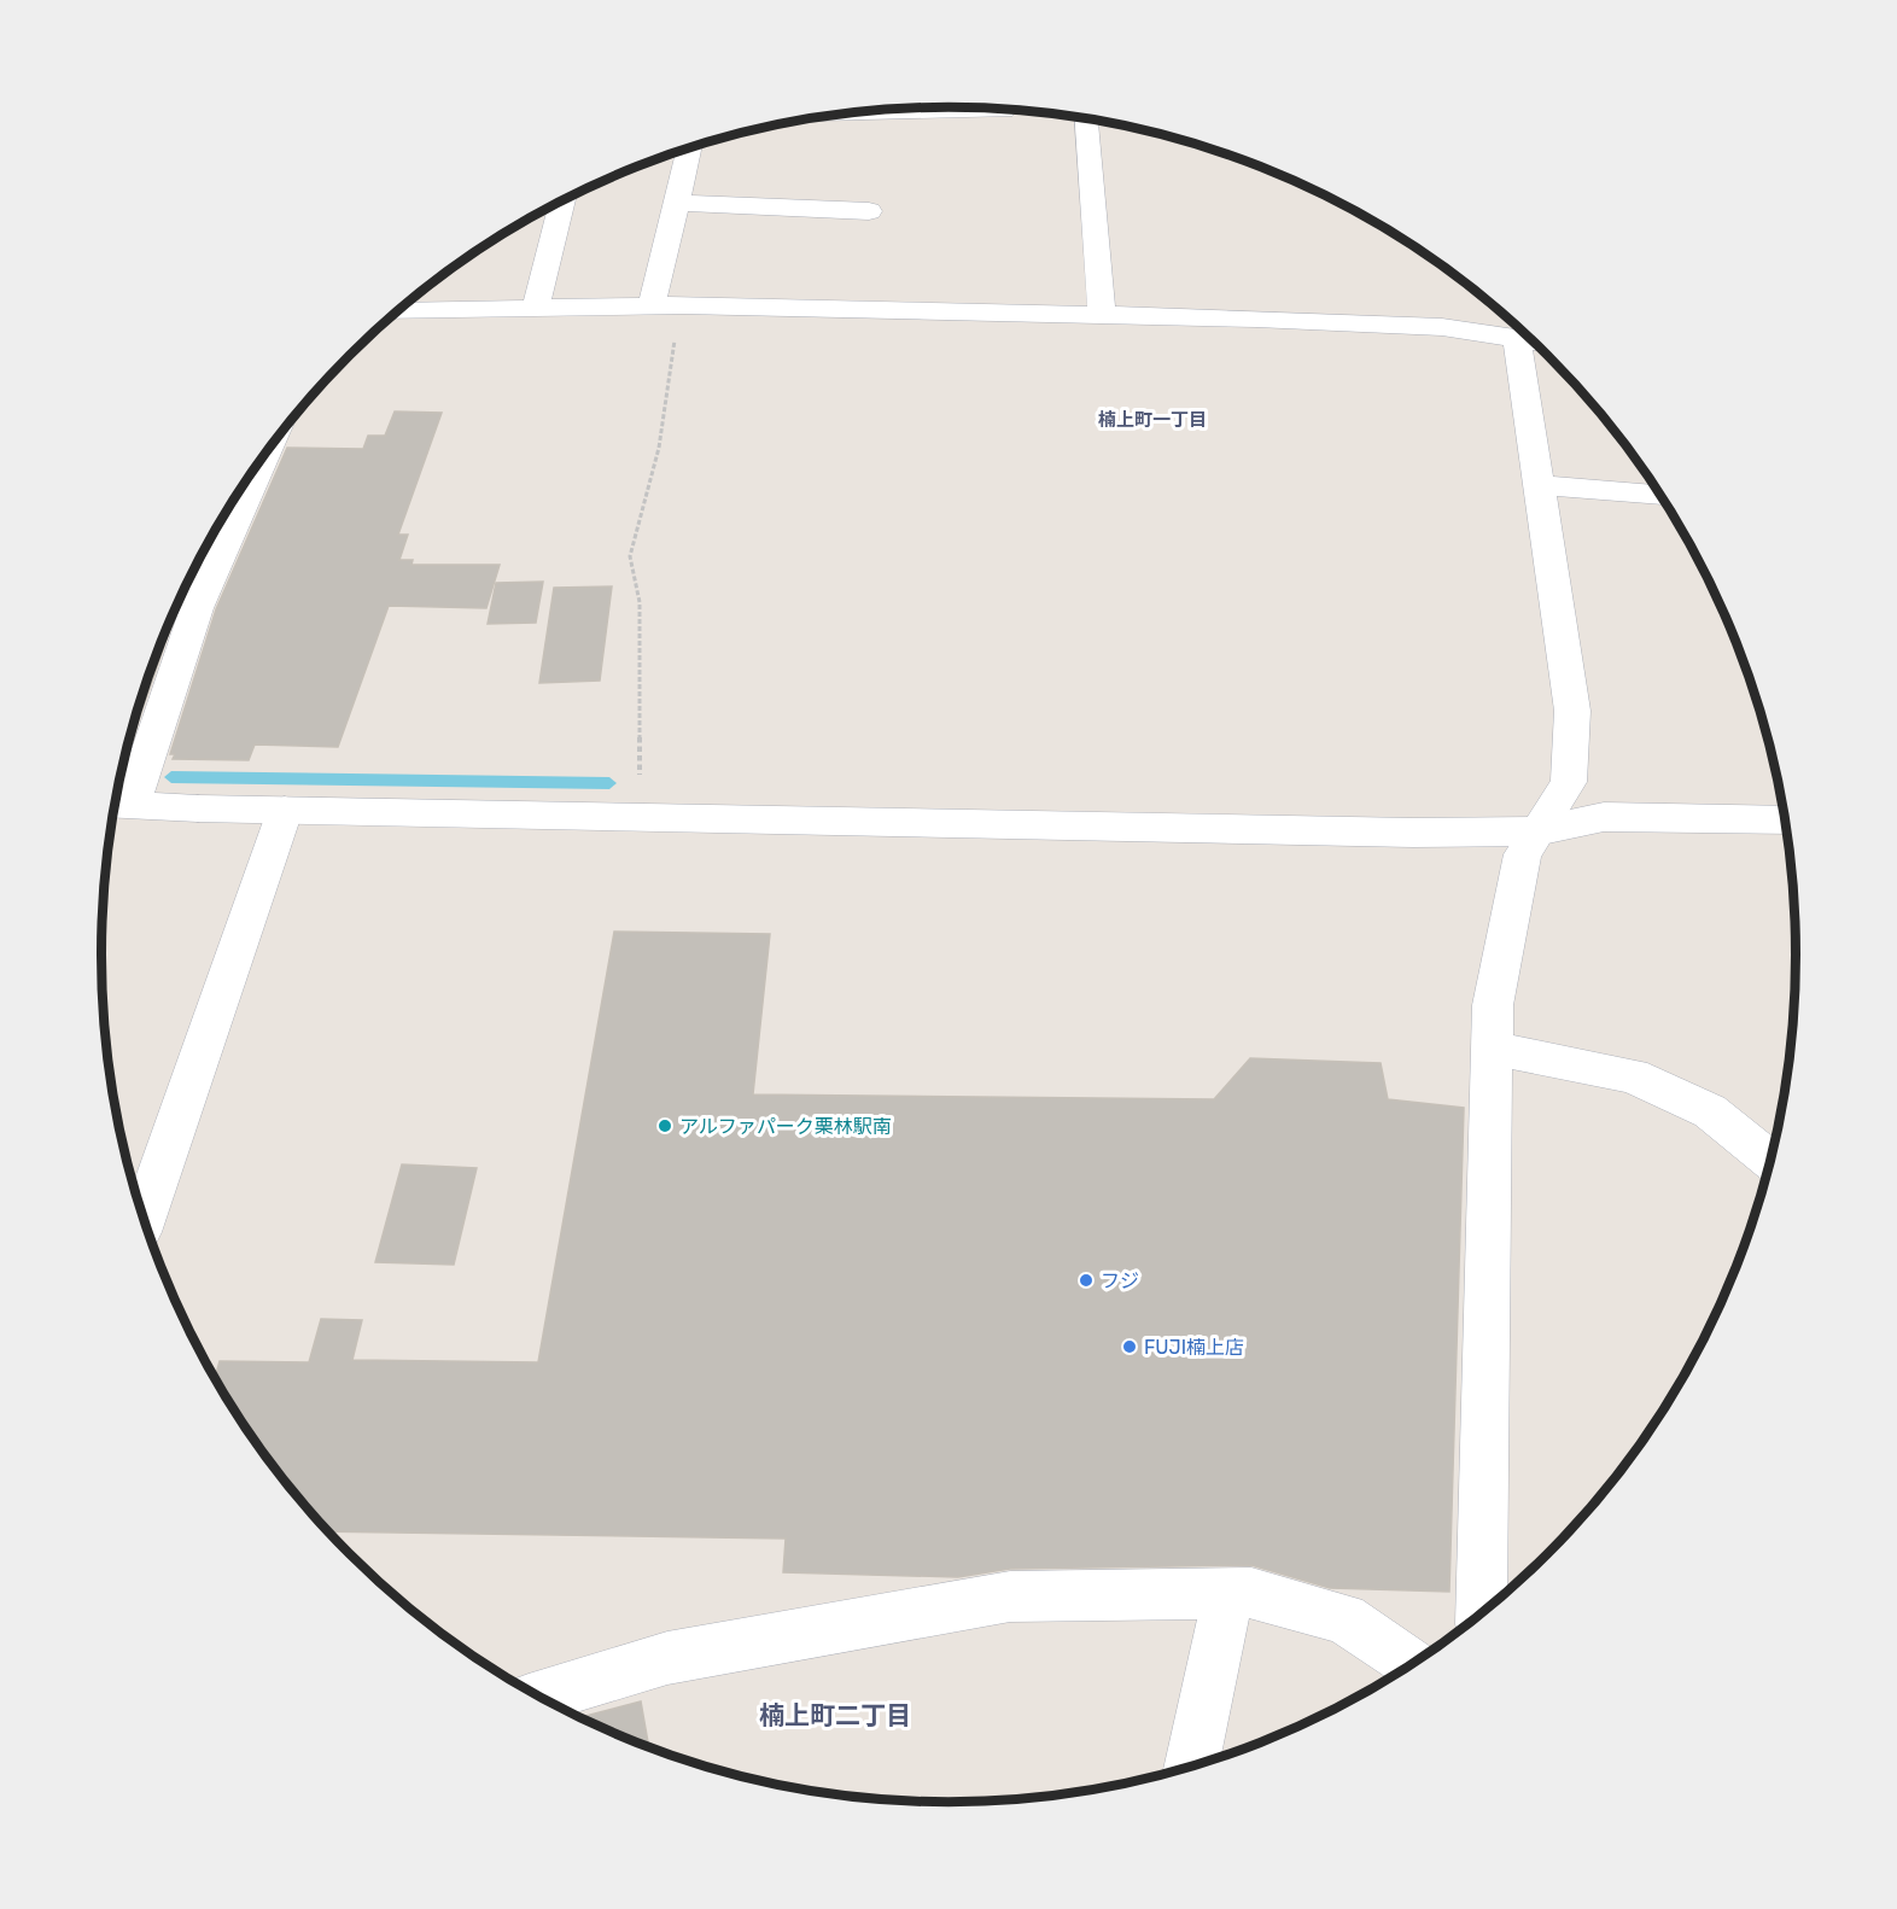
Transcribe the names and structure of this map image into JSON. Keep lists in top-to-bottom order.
{
  "districts": ["楠上町一丁目", "楠上町二丁目"],
  "places": ["アルファパーク栗林駅南", "フジ", "FUJI楠上店"]
}
